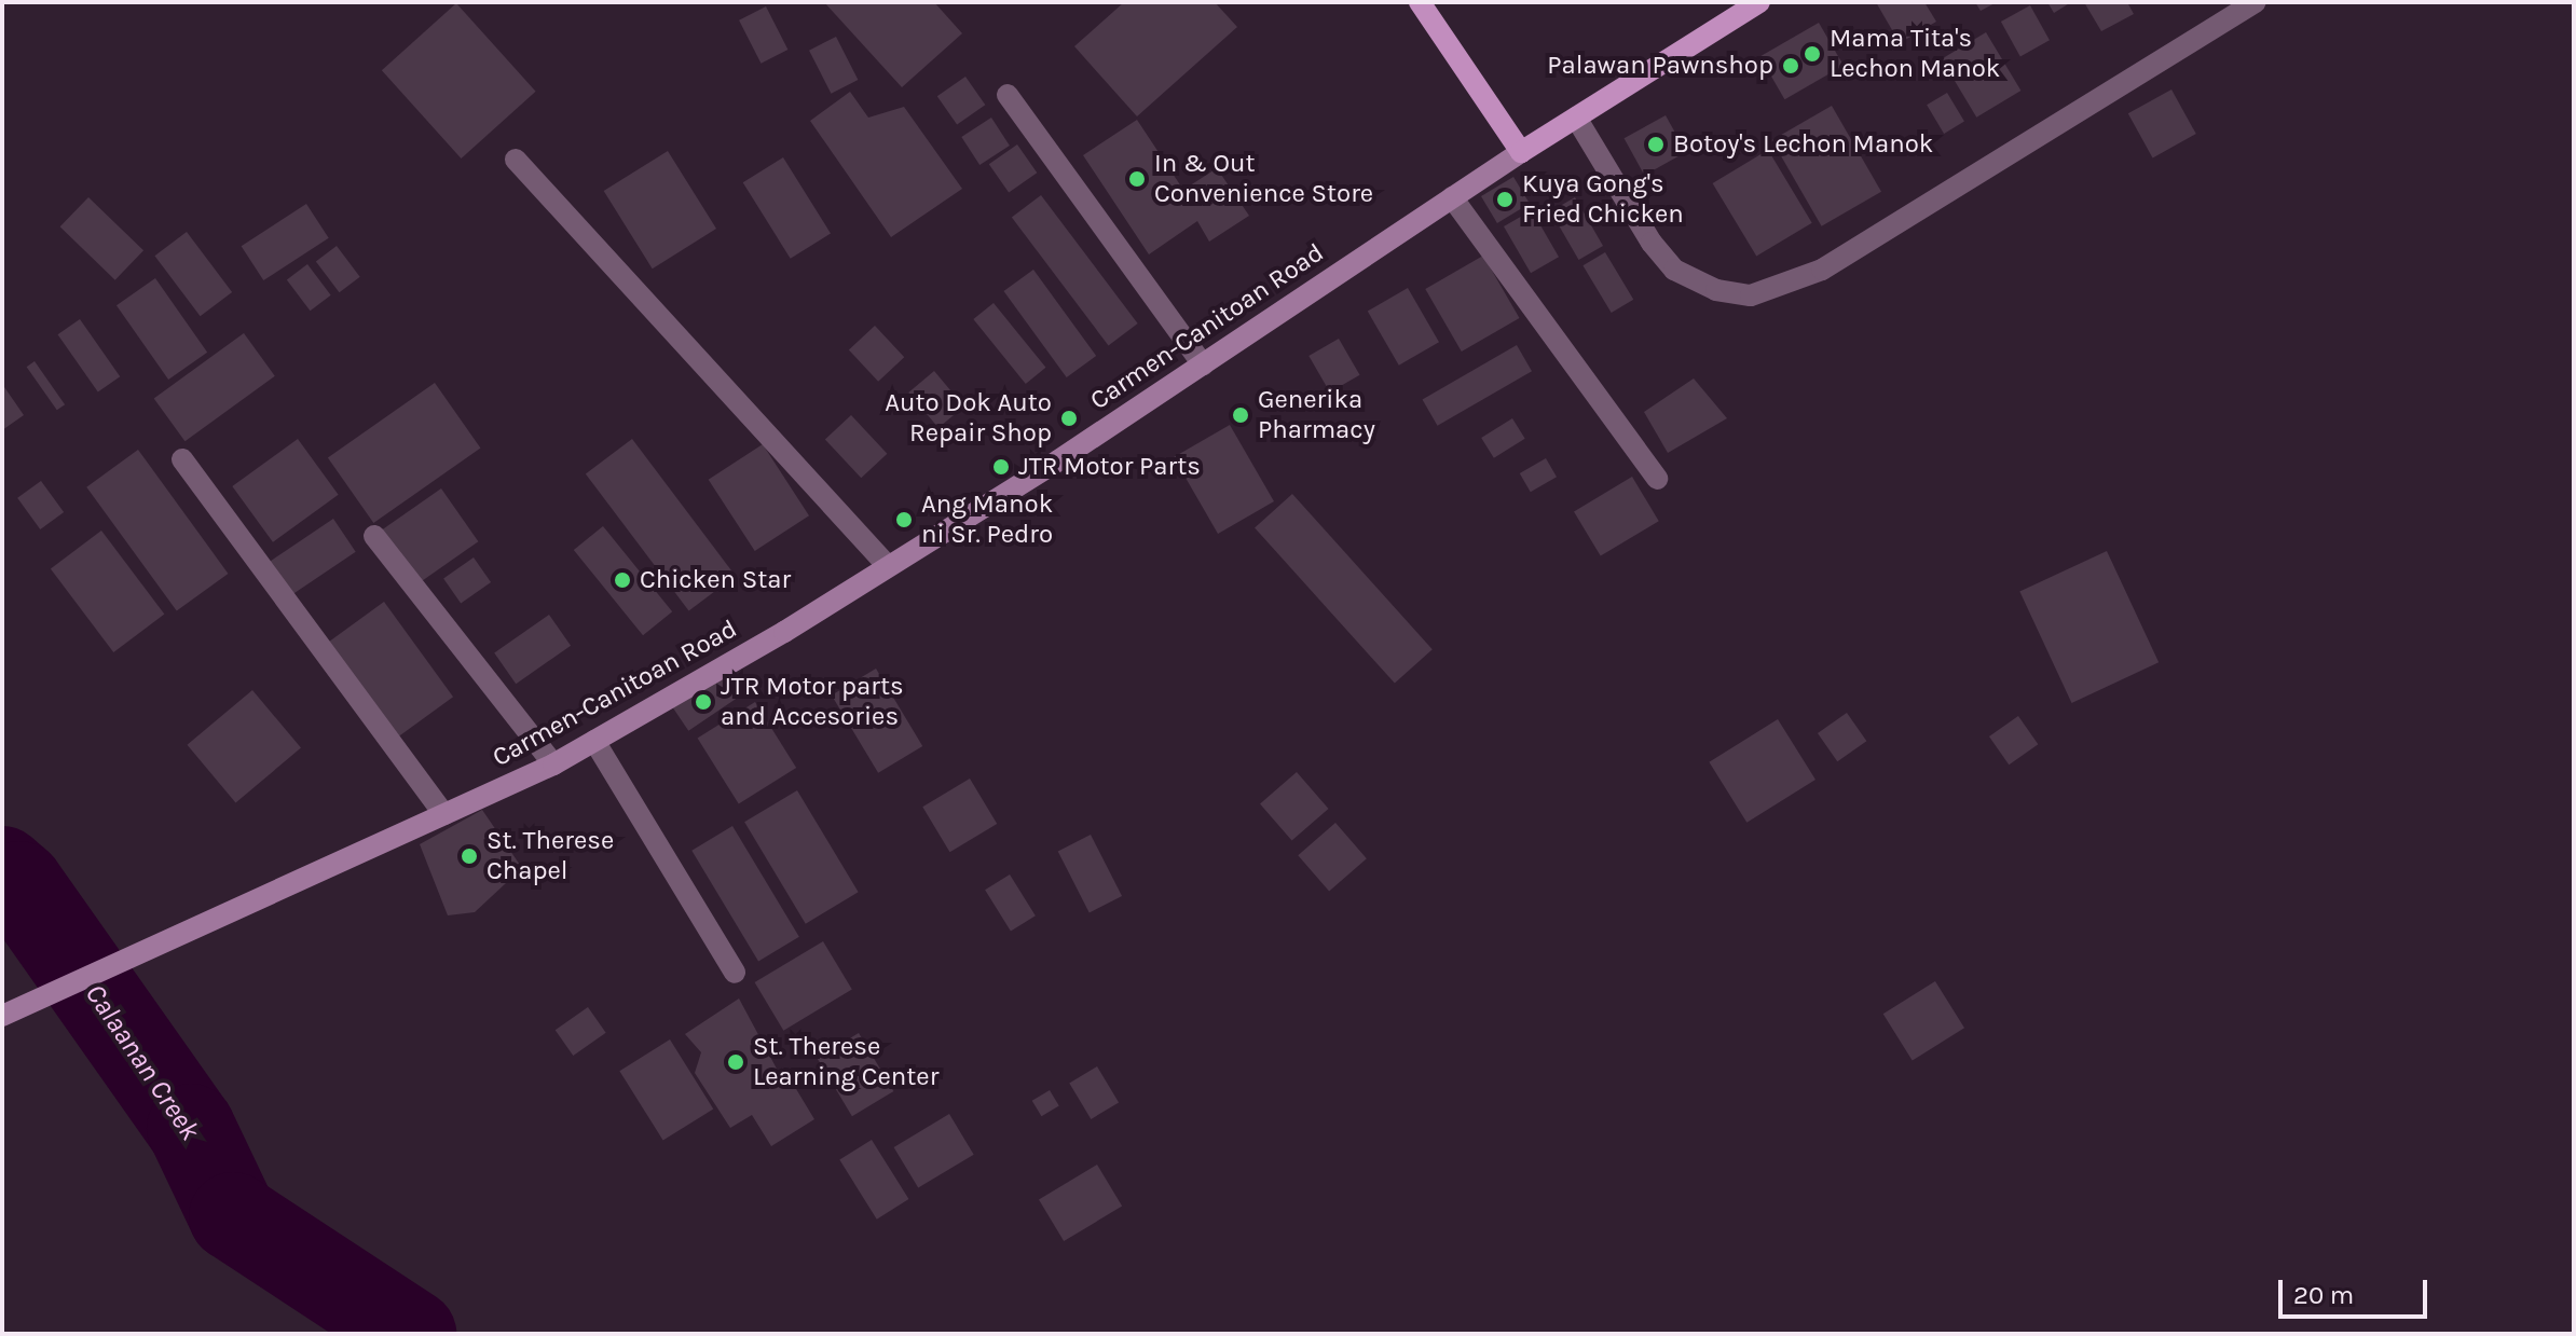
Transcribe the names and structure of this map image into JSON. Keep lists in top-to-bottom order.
{
  "streets": {
    "main road": ["Carmen-Canitoan Road"]
  },
  "water": ["Calaanan Creek"],
  "places": [
    "Mama Tita's Lechon Manok",
    "Palawan Pawnshop",
    "Botoy's Lechon Manok",
    "In & Out Convenience Store",
    "Kuya Gong's Fried Chicken",
    "Generika Pharmacy",
    "Auto Dok Auto Repair Shop",
    "JTR Motor Parts",
    "Ang Manok ni Sr. Pedro",
    "Chicken Star",
    "JTR Motor parts and Accesories",
    "St. Therese Chapel",
    "St. Therese Learning Center"
  ],
  "scale_bar": "20 m"
}
